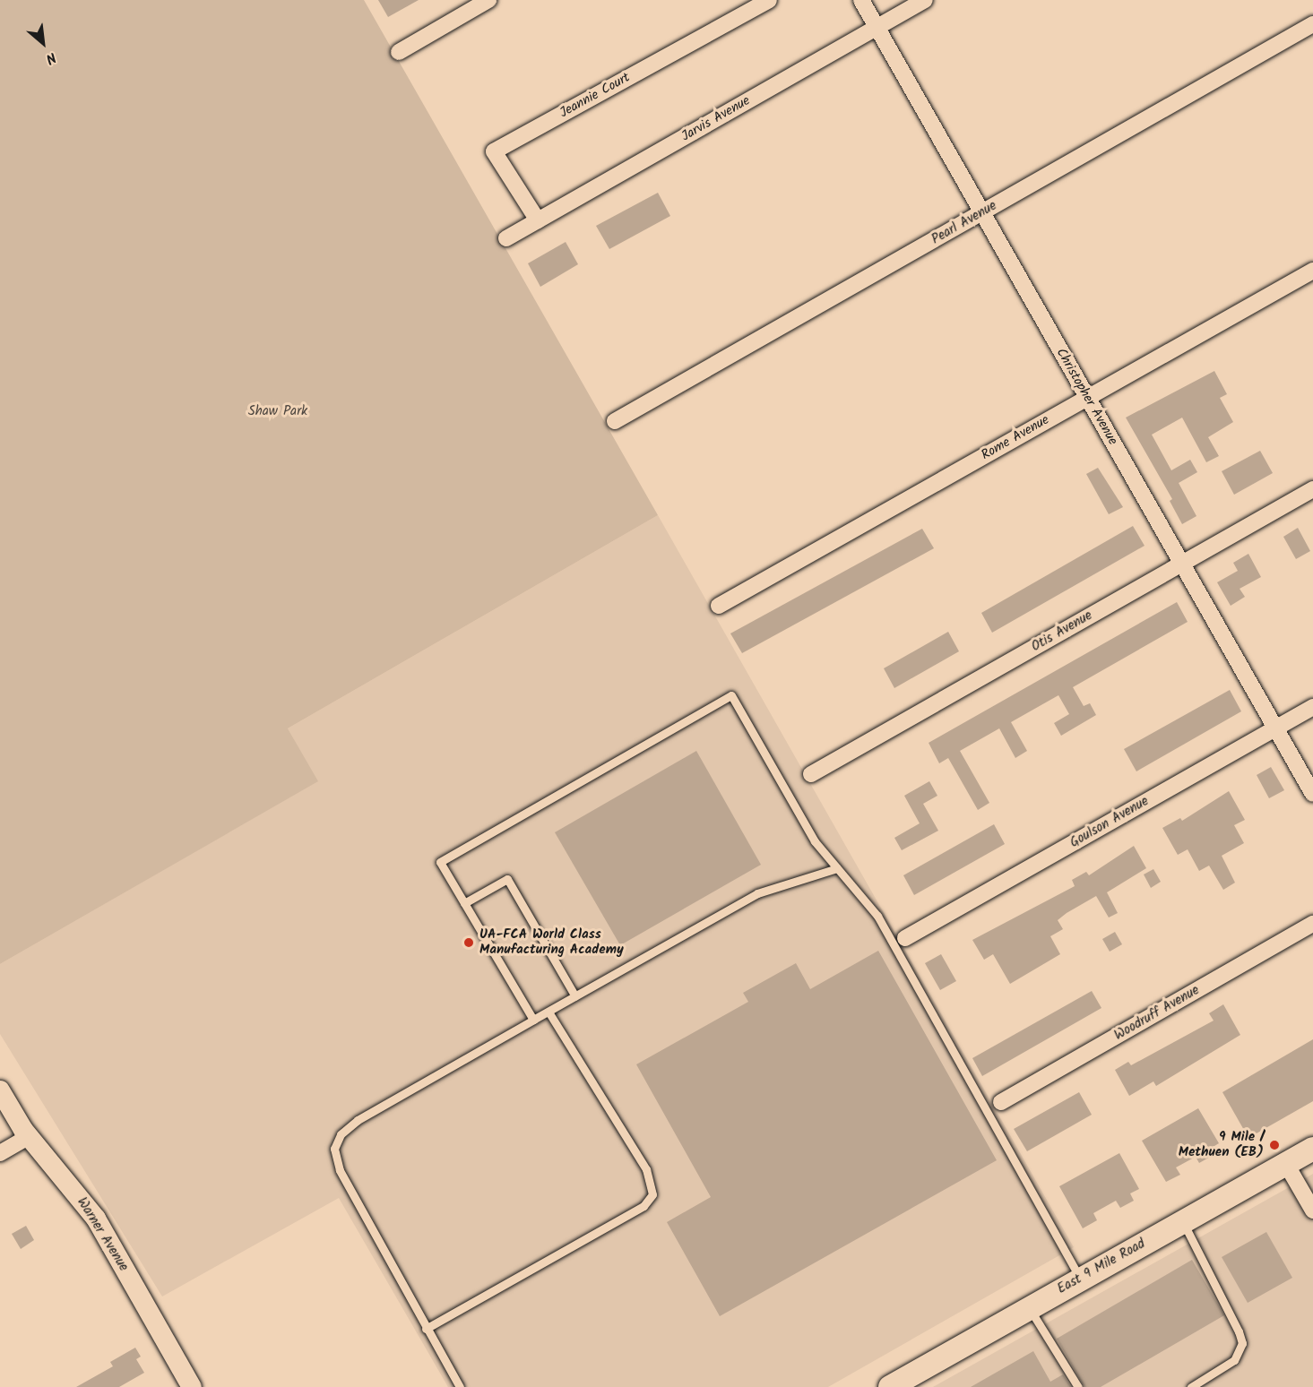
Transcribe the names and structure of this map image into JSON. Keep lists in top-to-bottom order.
{
  "streets": {
    "main road": ["East 9 Mile Road"],
    "street": [
      "Jeannie Court",
      "Jarvis Avenue",
      "Pearl Avenue",
      "Christopher Avenue",
      "Rome Avenue",
      "Otis Avenue",
      "Goulson Avenue",
      "Woodruff Avenue",
      "Warner Avenue"
    ]
  },
  "crossings": [
    ["Jeannie Court", "Jarvis Avenue"],
    ["Jarvis Avenue", "Christopher Avenue"],
    ["Pearl Avenue", "Christopher Avenue"],
    ["Christopher Avenue", "Rome Avenue"],
    ["Christopher Avenue", "Otis Avenue"],
    ["Christopher Avenue", "Goulson Avenue"]
  ],
  "parks": ["Shaw Park"],
  "places": ["UA-FCA World Class Manufacturing Academy", "9 Mile / Methuen (EB)"],
  "north": "bottom right"
}
